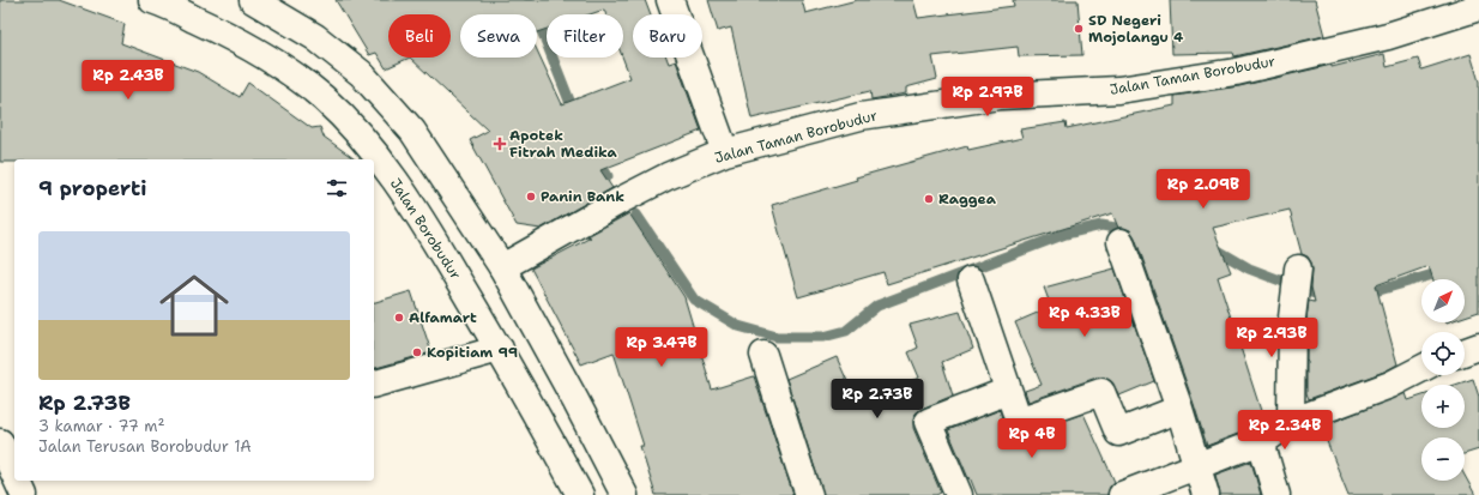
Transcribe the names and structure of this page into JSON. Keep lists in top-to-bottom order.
{
  "streets": {
    "street": ["Jalan Taman Borobudur", "Jalan Borobudur"]
  },
  "places": {
    "other": [
      "SD Negeri Mojolangu 4",
      "Panin Bank",
      "Raggea",
      "Alfamart",
      "Kopitiam 99"
    ],
    "health": ["Apotek Fitrah Medika"]
  },
  "north": "top right",
  "page": {
    "chip": [
      "Beli",
      "Sewa",
      "Filter",
      "Baru"
    ],
    "price": [
      "Rp 2.43B",
      "Rp 2.97B",
      "Rp 2.09B",
      "Rp 4.33B",
      "Rp 2.93B",
      "Rp 3.47B",
      "Rp 2.73B",
      "Rp 2.34B",
      "Rp 4B"
    ],
    "heading": "9 properti",
    "list": [
      {
        "name": "Rp 2.73B",
        "note": "3 kamar · 77 m² · Jalan Terusan Borobudur 1A"
      }
    ],
    "map_buttons": ["+", "−"]
  }
}
